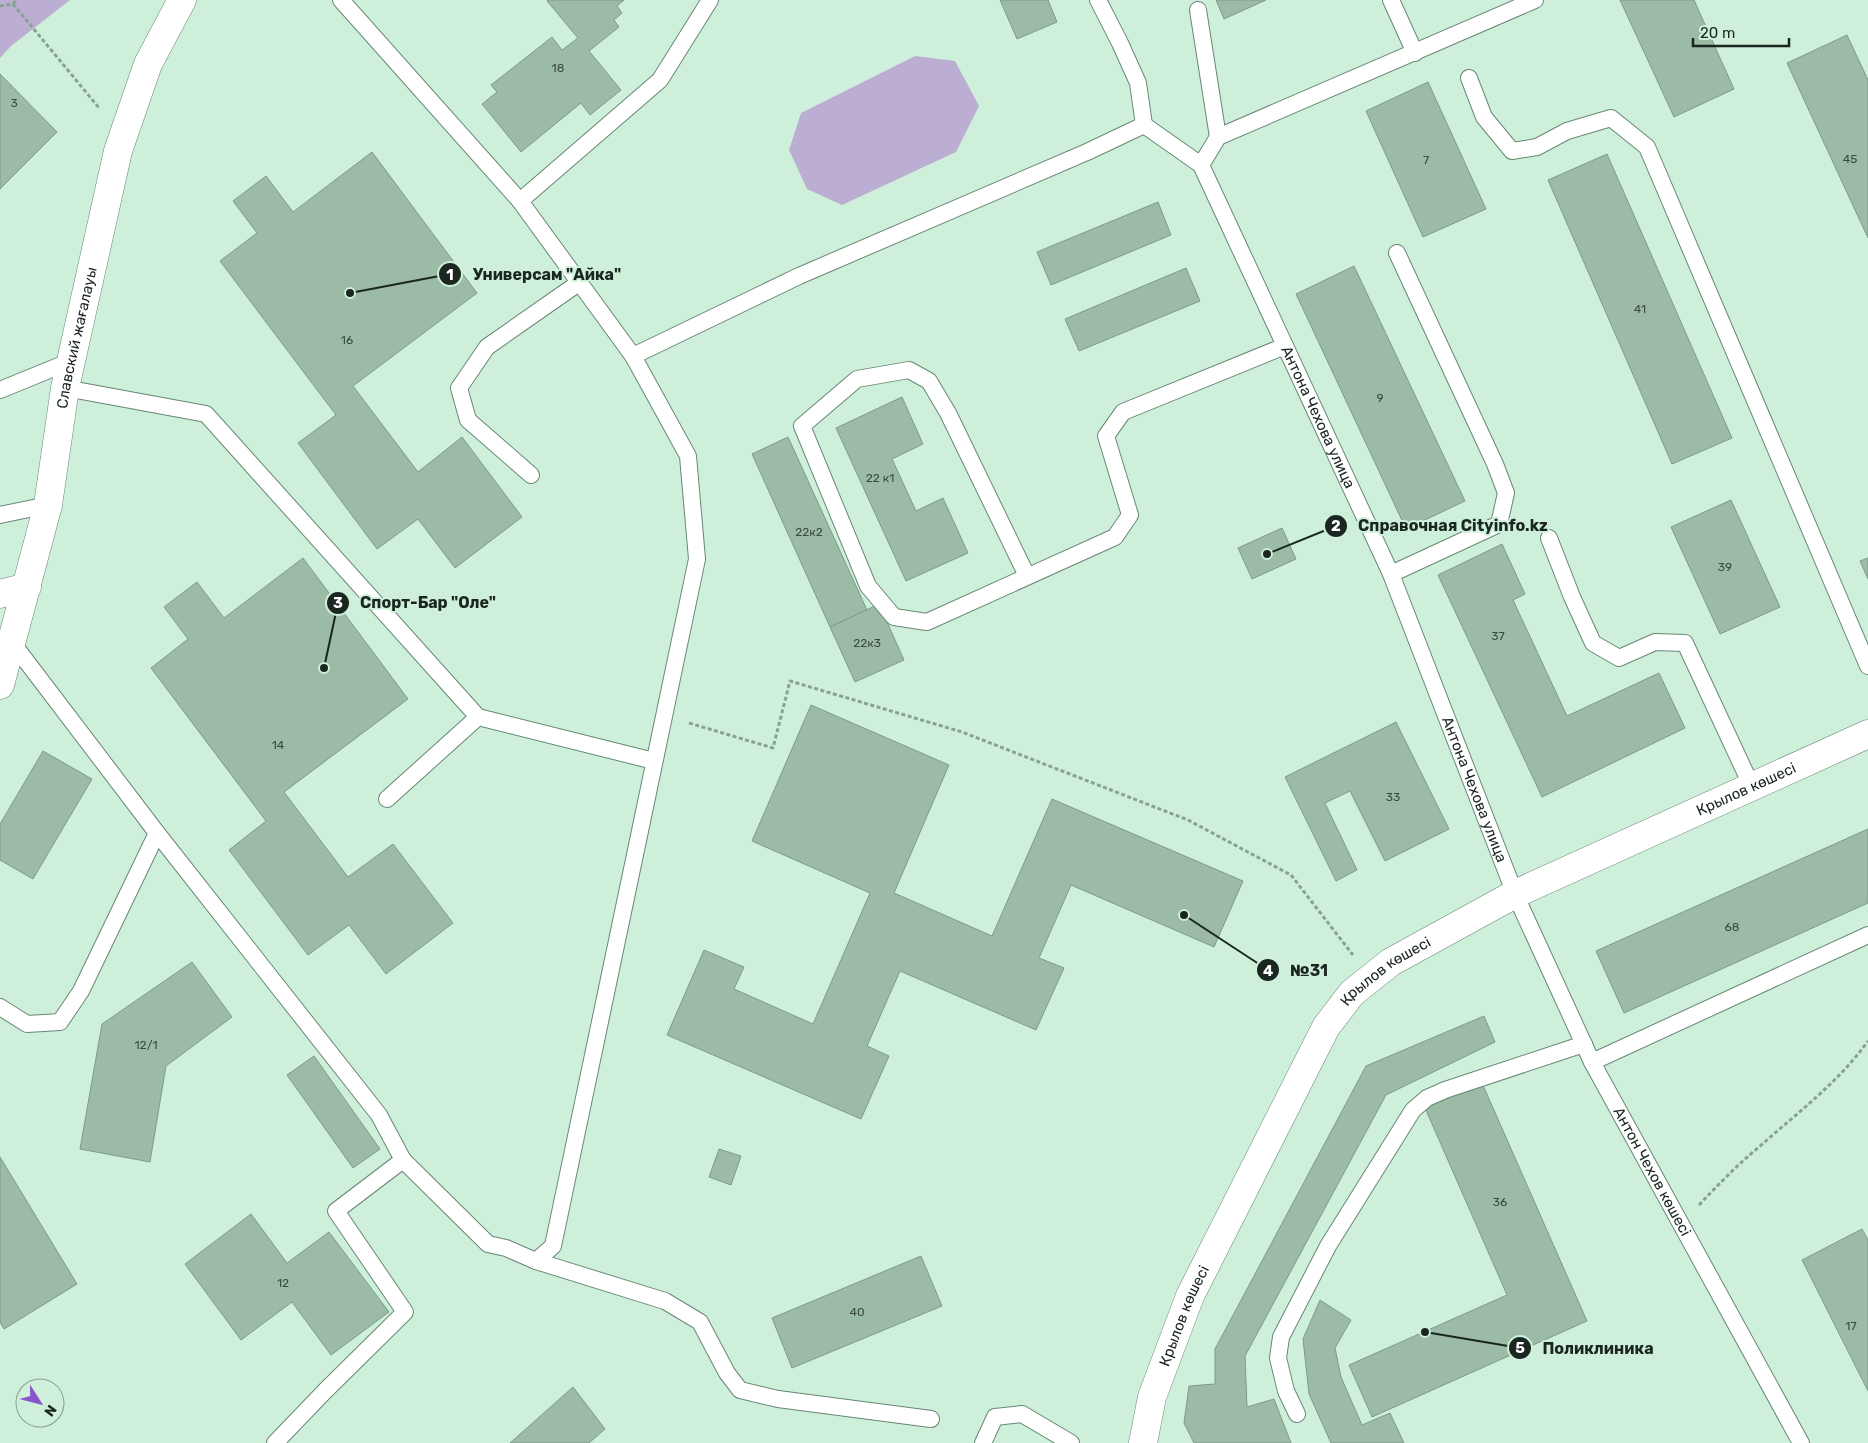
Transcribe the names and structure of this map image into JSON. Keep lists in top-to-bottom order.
{
  "streets": {
    "main road": ["Славский жағалауы", "Крылов көшесі"],
    "lane": ["Антона Чехова улица", "Антон Чехов көшесі"]
  },
  "crossings": [
    ["Антона Чехова улица", "Крылов көшесі"],
    ["Антона Чехова улица", "Антон Чехов көшесі"],
    ["Крылов көшесі", "Антон Чехов көшесі"]
  ],
  "places": [
    "Универсам \"Айка\"",
    "Справочная Cityinfo.kz",
    "Спорт-Бар \"Оле\"",
    "№31",
    "Поликлиника"
  ],
  "house_numbers": [
    "18",
    "3",
    "45",
    "7",
    "41",
    "16",
    "9",
    "22 к1",
    "22к2",
    "39",
    "37",
    "22к3",
    "14",
    "33",
    "68",
    "12/1",
    "36",
    "12",
    "40",
    "17"
  ],
  "scale_bar": "20 m",
  "north": "bottom right"
}
